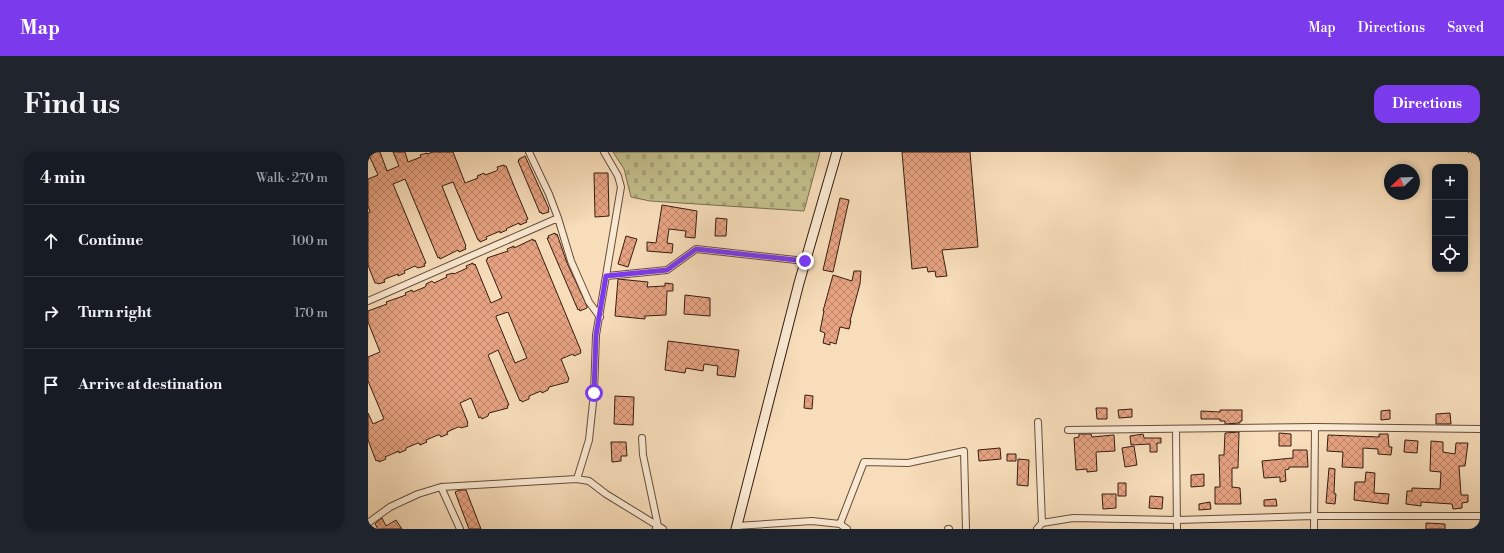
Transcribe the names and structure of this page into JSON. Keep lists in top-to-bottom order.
{
  "north": "bottom left",
  "page": {
    "header": "Map",
    "nav": ["Map", "Directions", "Saved"],
    "buttons": "Directions",
    "title": "Find us",
    "heading": ["4 min", "Walk · 270 m"],
    "map_buttons": ["+", "−"],
    "list": [
      ["Continue", "100 m"],
      ["Turn right", "170 m"],
      "Arrive at destination"
    ]
  }
}
